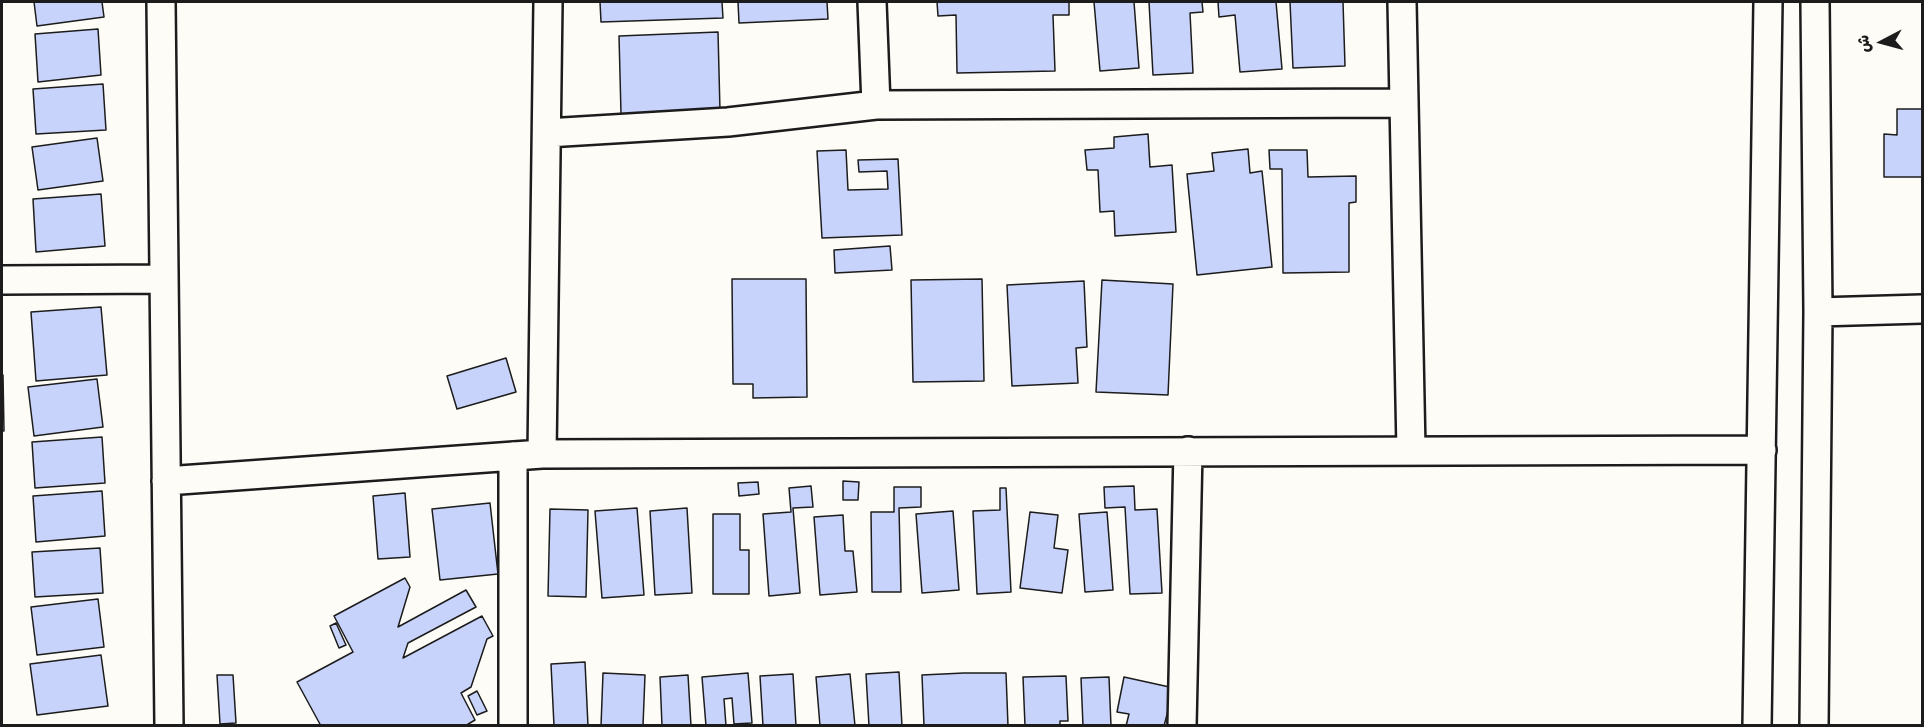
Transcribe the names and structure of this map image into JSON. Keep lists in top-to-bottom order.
{
  "north": "left"
}
